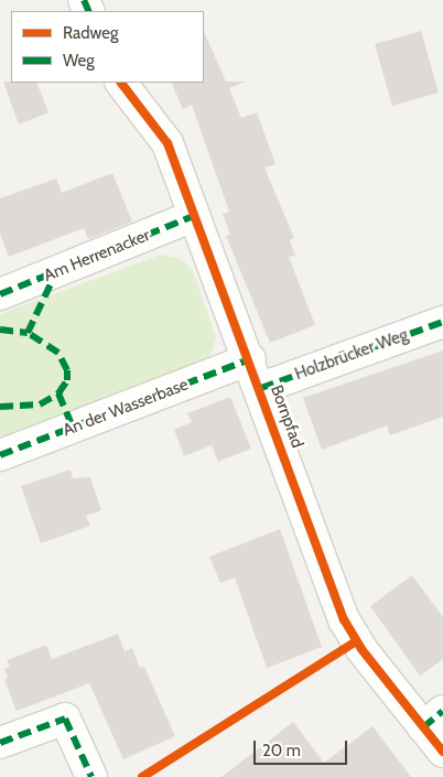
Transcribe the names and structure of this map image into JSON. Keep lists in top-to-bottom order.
{
  "streets": {
    "street": [
      "Am Herrenacker",
      "Holzbrücker Weg",
      "An der Wasserbase",
      "Bornpfad"
    ]
  },
  "crossings": [
    ["Am Herrenacker", "Bornpfad"],
    ["Holzbrücker Weg", "Bornpfad"],
    ["An der Wasserbase", "Bornpfad"]
  ],
  "legend": ["Radweg", "Weg"],
  "scale_bar": "20 m"
}
